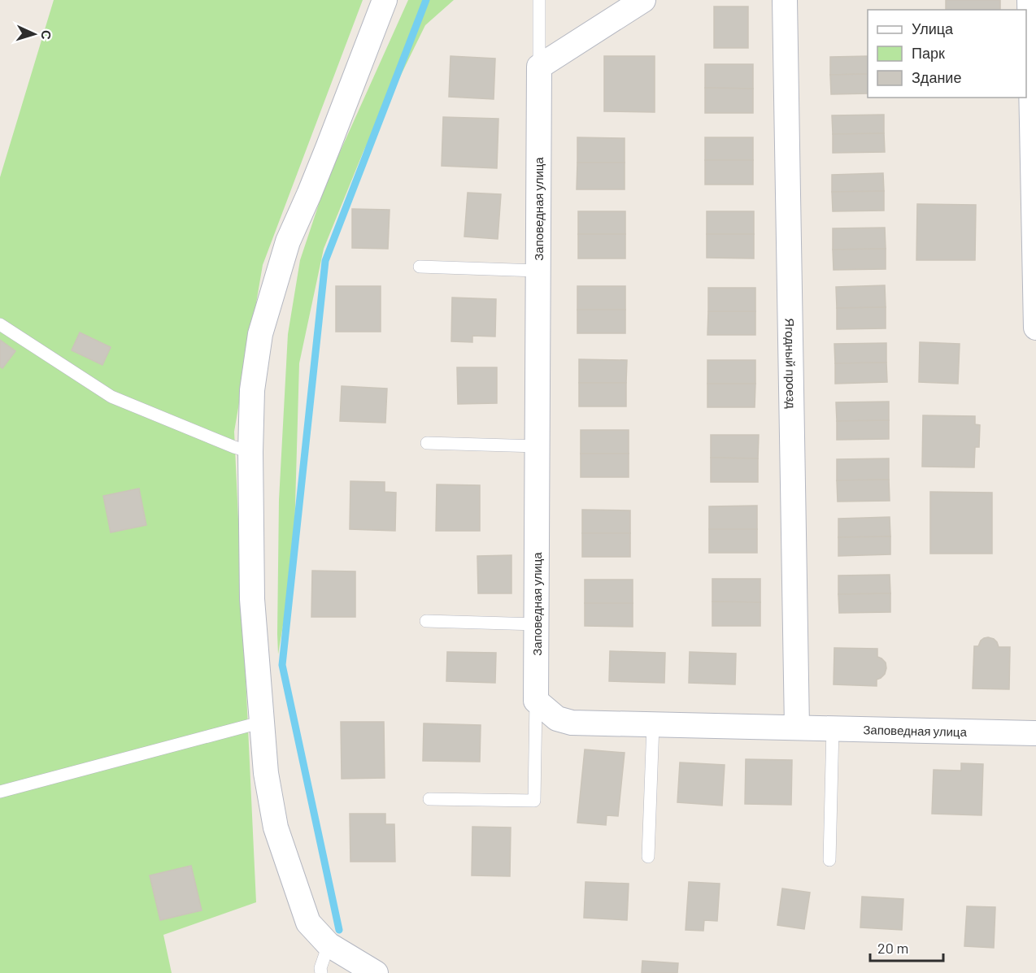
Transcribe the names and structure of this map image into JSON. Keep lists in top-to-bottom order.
{
  "streets": {
    "street": ["Заповедная улица", "Ягодный проезд"]
  },
  "crossings": [
    ["Заповедная улица", "Ягодный проезд"]
  ],
  "legend": ["Улица", "Парк", "Здание"],
  "scale_bar": "20 m",
  "north": "right"
}
